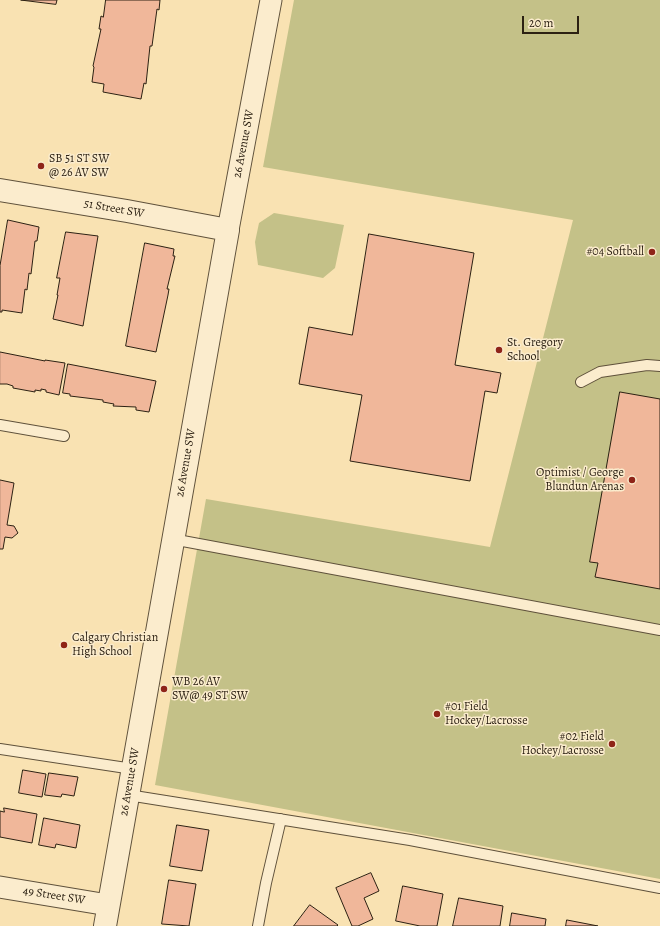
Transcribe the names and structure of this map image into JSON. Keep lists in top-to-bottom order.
{
  "streets": {
    "street": ["26 Avenue SW", "51 Street SW", "49 Street SW"]
  },
  "crossings": [
    ["26 Avenue SW", "51 Street SW"],
    ["26 Avenue SW", "49 Street SW"]
  ],
  "places": [
    "SB 51 ST SW @ 26 AV SW",
    "#04 Softball",
    "St. Gregory School",
    "Optimist / George Blundun Arenas",
    "Calgary Christian High School",
    "WB 26 AV SW@ 49 ST SW",
    "#01 Field Hockey/Lacrosse",
    "#02 Field Hockey/Lacrosse"
  ],
  "scale_bar": "20 m"
}
